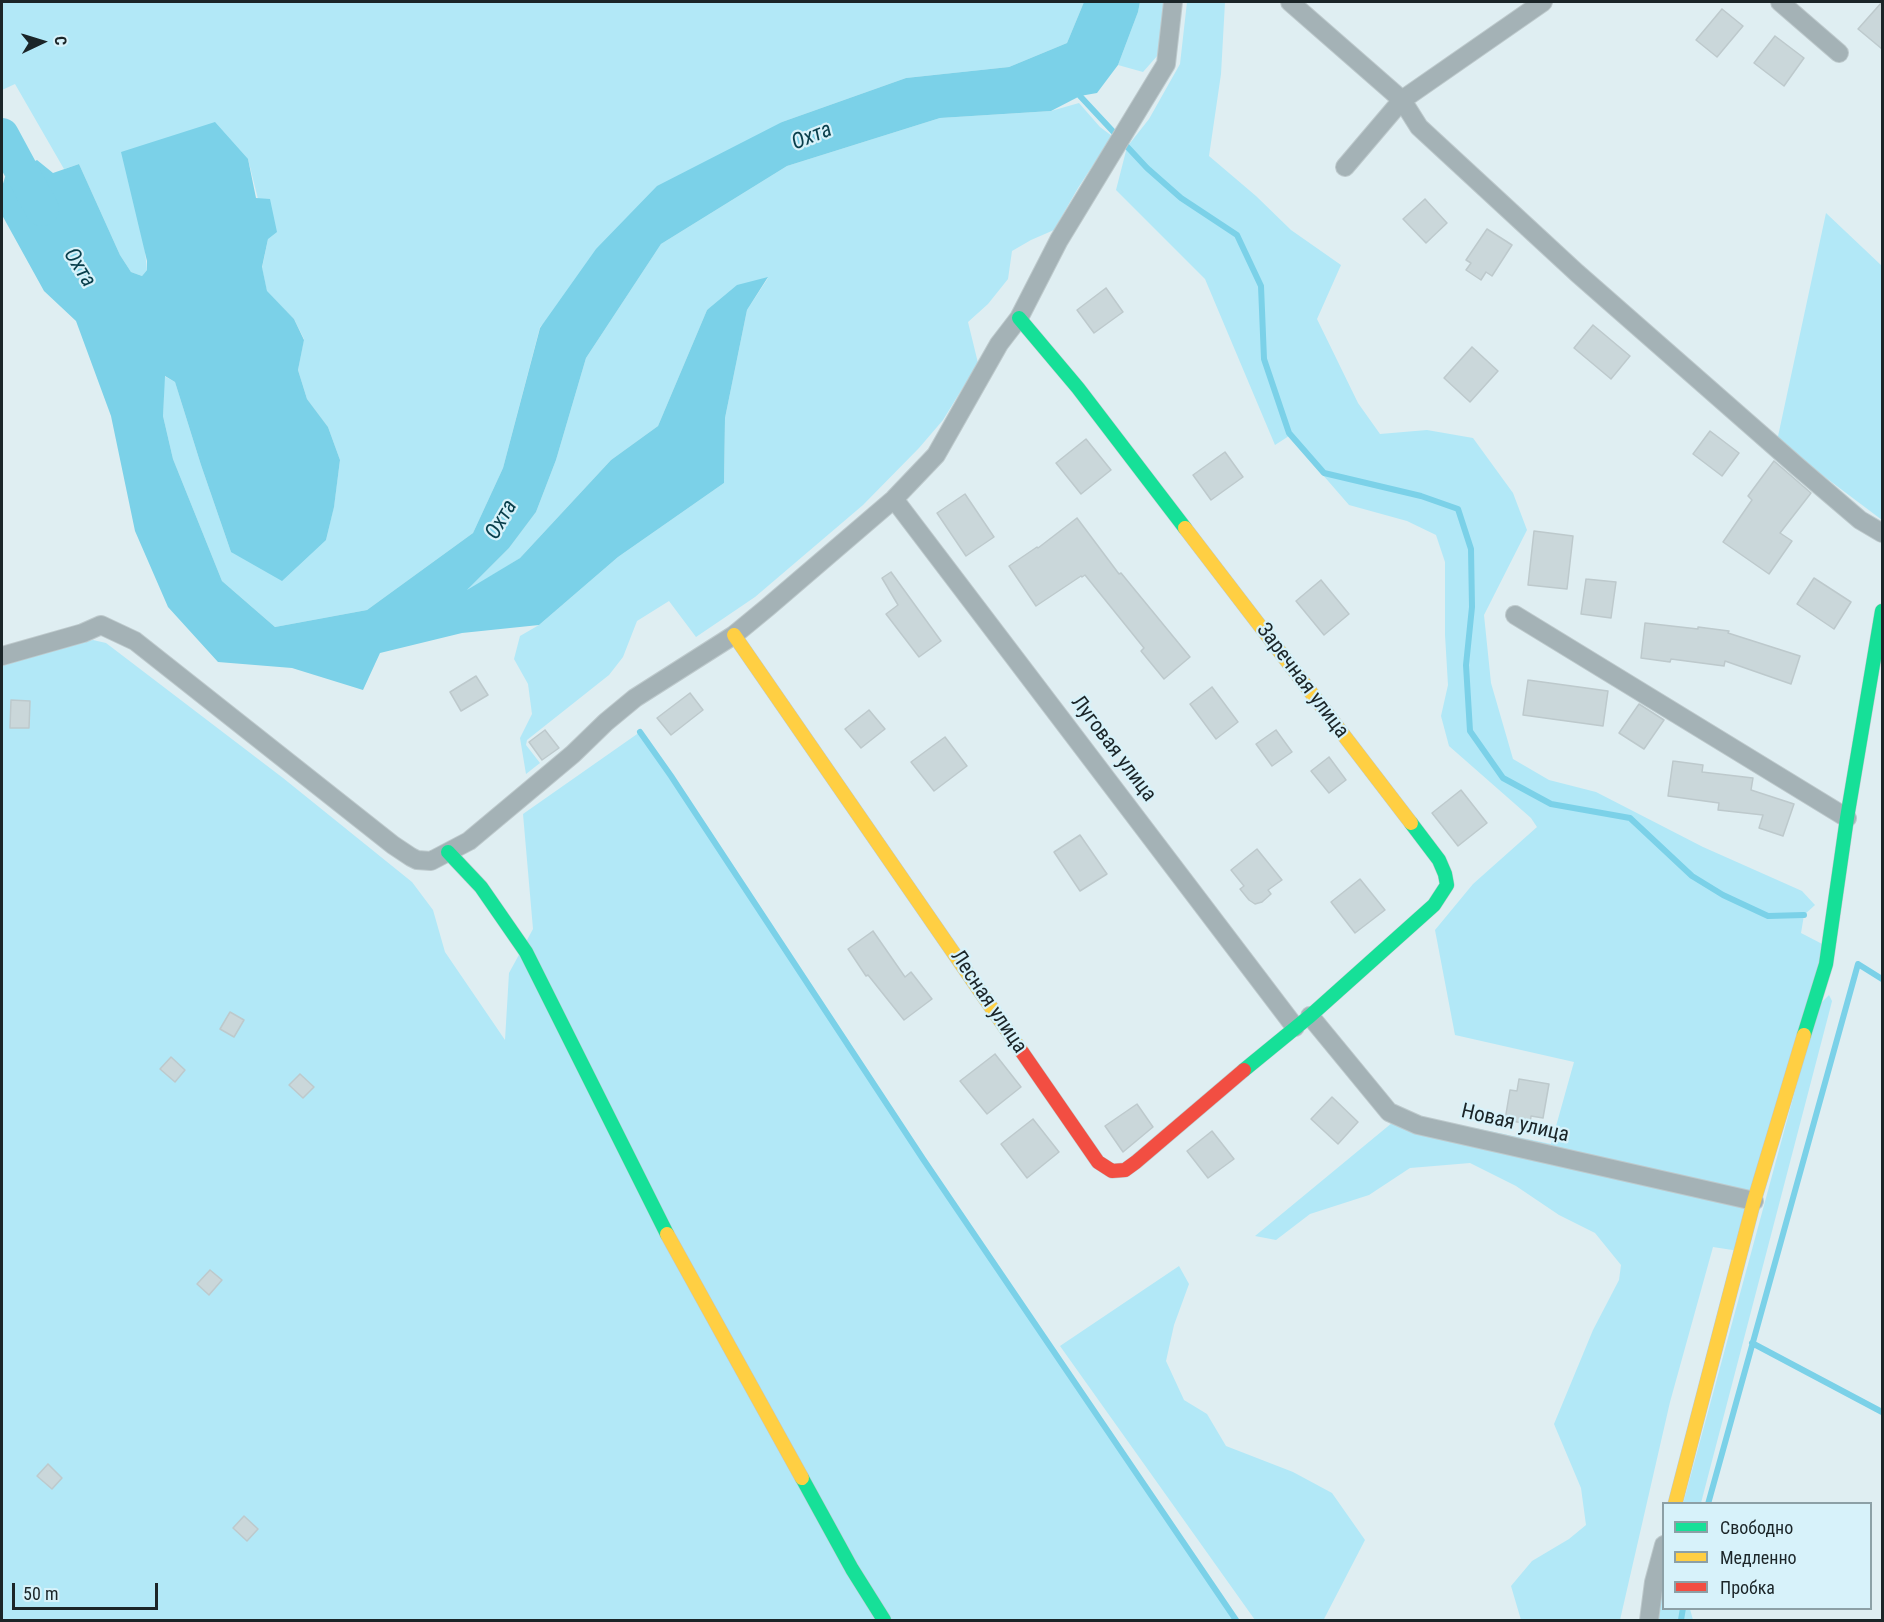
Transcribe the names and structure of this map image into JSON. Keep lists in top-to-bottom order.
{
  "streets": {
    "street": [
      "Заречная улица",
      "Луговая улица",
      "Лесная улица",
      "Новая улица"
    ]
  },
  "crossings": [
    ["Заречная улица", "Луговая улица"],
    ["Заречная улица", "Лесная улица"],
    ["Заречная улица", "Новая улица"],
    ["Луговая улица", "Лесная улица"],
    ["Луговая улица", "Новая улица"],
    ["Лесная улица", "Новая улица"]
  ],
  "water": ["Охта"],
  "legend": ["Свободно", "Медленно", "Пробка"],
  "scale_bar": "50 m",
  "north": "right"
}
